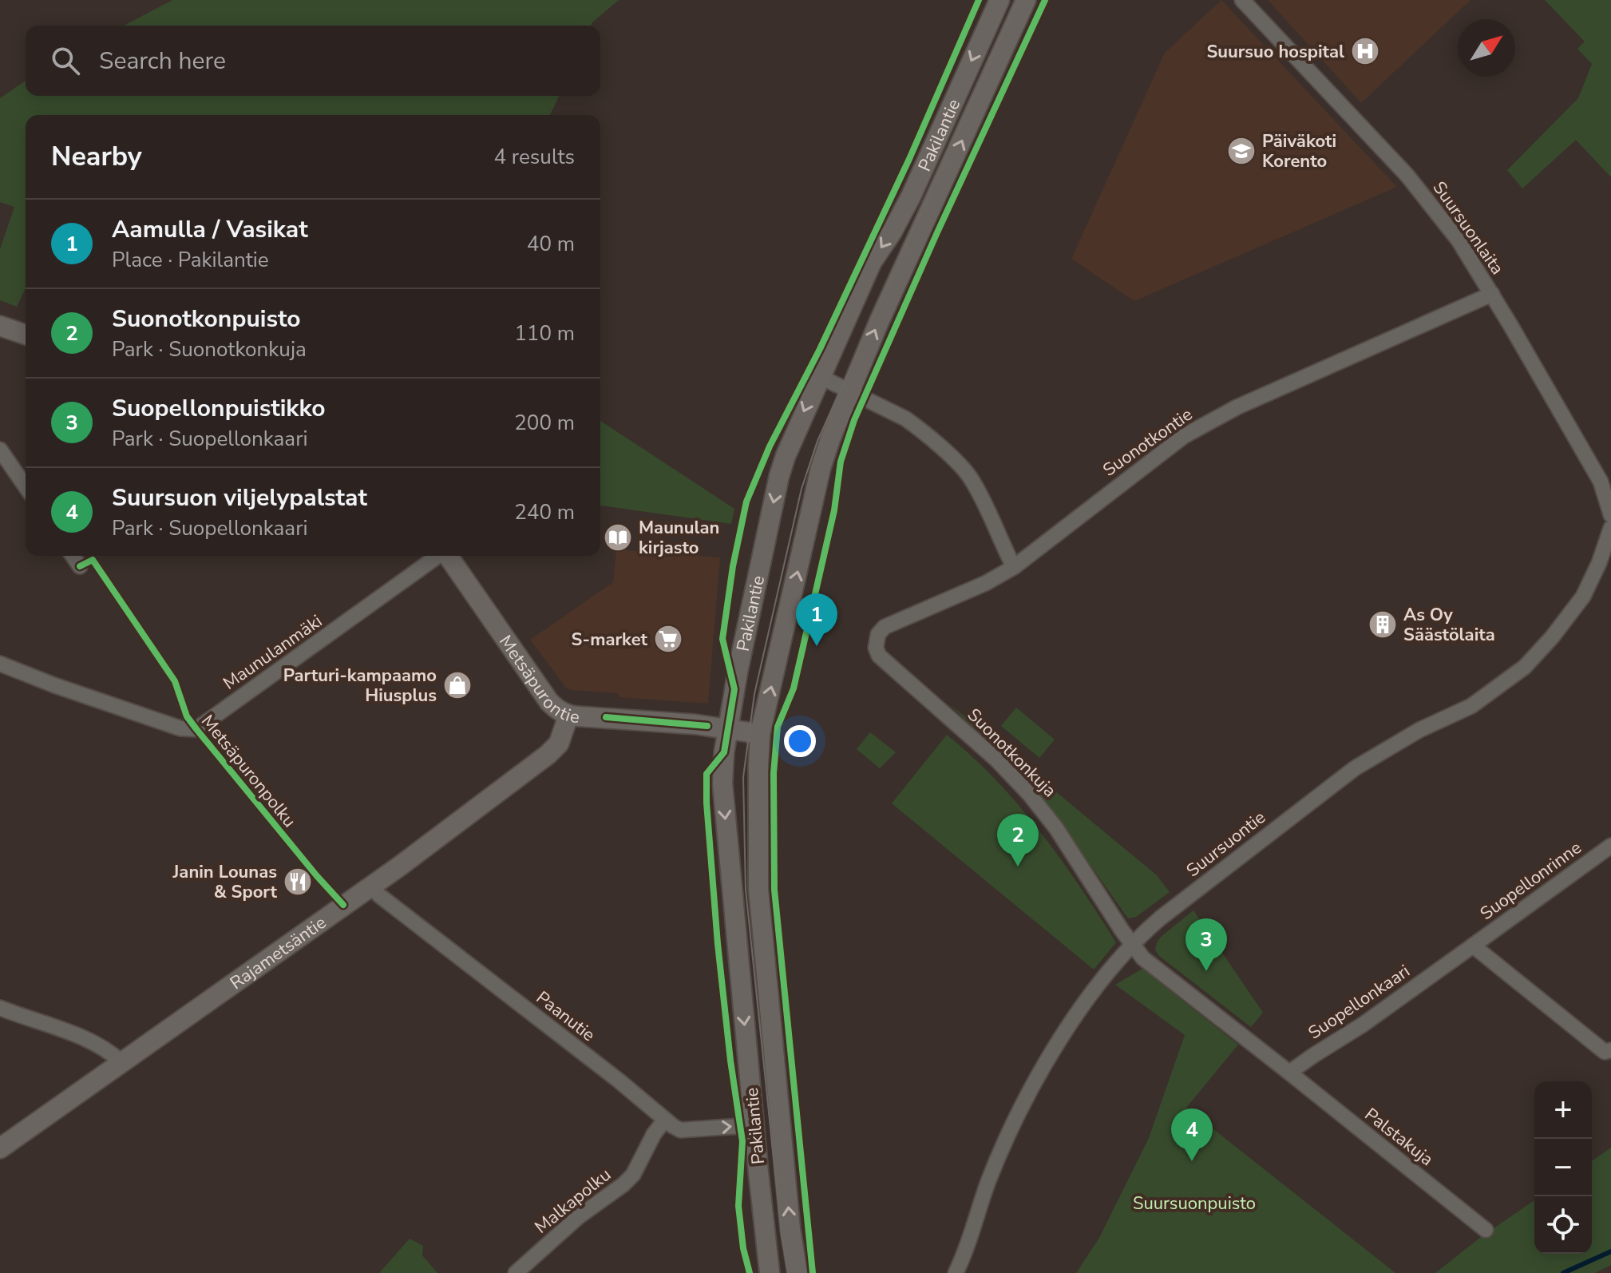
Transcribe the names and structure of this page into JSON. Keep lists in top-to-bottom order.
{
  "streets": {
    "main road": ["Pakilantie", "Metsäpurontie", "Rajametsäntie"],
    "street": [
      "Suursuonlaita",
      "Suonotkontie",
      "Maunulanmäki",
      "Suonotkonkuja",
      "Suursuontie",
      "Suopellonrinne",
      "Suopellonkaari",
      "Paanutie",
      "Palstakuja",
      "Malkapolku"
    ],
    "cycle path": ["Metsäpuronpolku"]
  },
  "crossings": [
    ["Pakilantie", "Metsäpurontie"],
    ["Pakilantie", "Paanutie"],
    ["Suursuonlaita", "Suonotkontie"],
    ["Suonotkontie", "Suonotkonkuja"],
    ["Metsäpurontie", "Rajametsäntie"],
    ["Suonotkonkuja", "Suursuontie"],
    ["Suopellonrinne", "Suopellonkaari"],
    ["Rajametsäntie", "Paanutie"],
    ["Suopellonkaari", "Palstakuja"],
    ["Paanutie", "Malkapolku"]
  ],
  "parks": ["Suursuonpuisto"],
  "places": {
    "hospital": ["Suursuo hospital"],
    "school or university": ["Päiväkoti Korento"],
    "library": ["Maunulan kirjasto"],
    "building": ["As Oy Säästölaita"],
    "supermarket": ["S-market"],
    "shop": ["Parturi-kampaamo Hiusplus"],
    "restaurant": ["Janin Lounas & Sport"]
  },
  "north": "top right",
  "page": {
    "search": "Search here",
    "heading": ["Nearby", "4 results"],
    "list": [
      {
        "mark": "1",
        "name": "Aamulla / Vasikat",
        "note": "Place · Pakilantie",
        "value": "40 m"
      },
      {
        "mark": "2",
        "name": "Suonotkonpuisto",
        "note": "Park · Suonotkonkuja",
        "value": "110 m"
      },
      {
        "mark": "3",
        "name": "Suopellonpuistikko",
        "note": "Park · Suopellonkaari",
        "value": "200 m"
      },
      {
        "mark": "4",
        "name": "Suursuon viljelypalstat",
        "note": "Park · Suopellonkaari",
        "value": "240 m"
      }
    ],
    "pins": [
      "1",
      "2",
      "3",
      "4"
    ],
    "map_buttons": ["+", "−"]
  }
}
